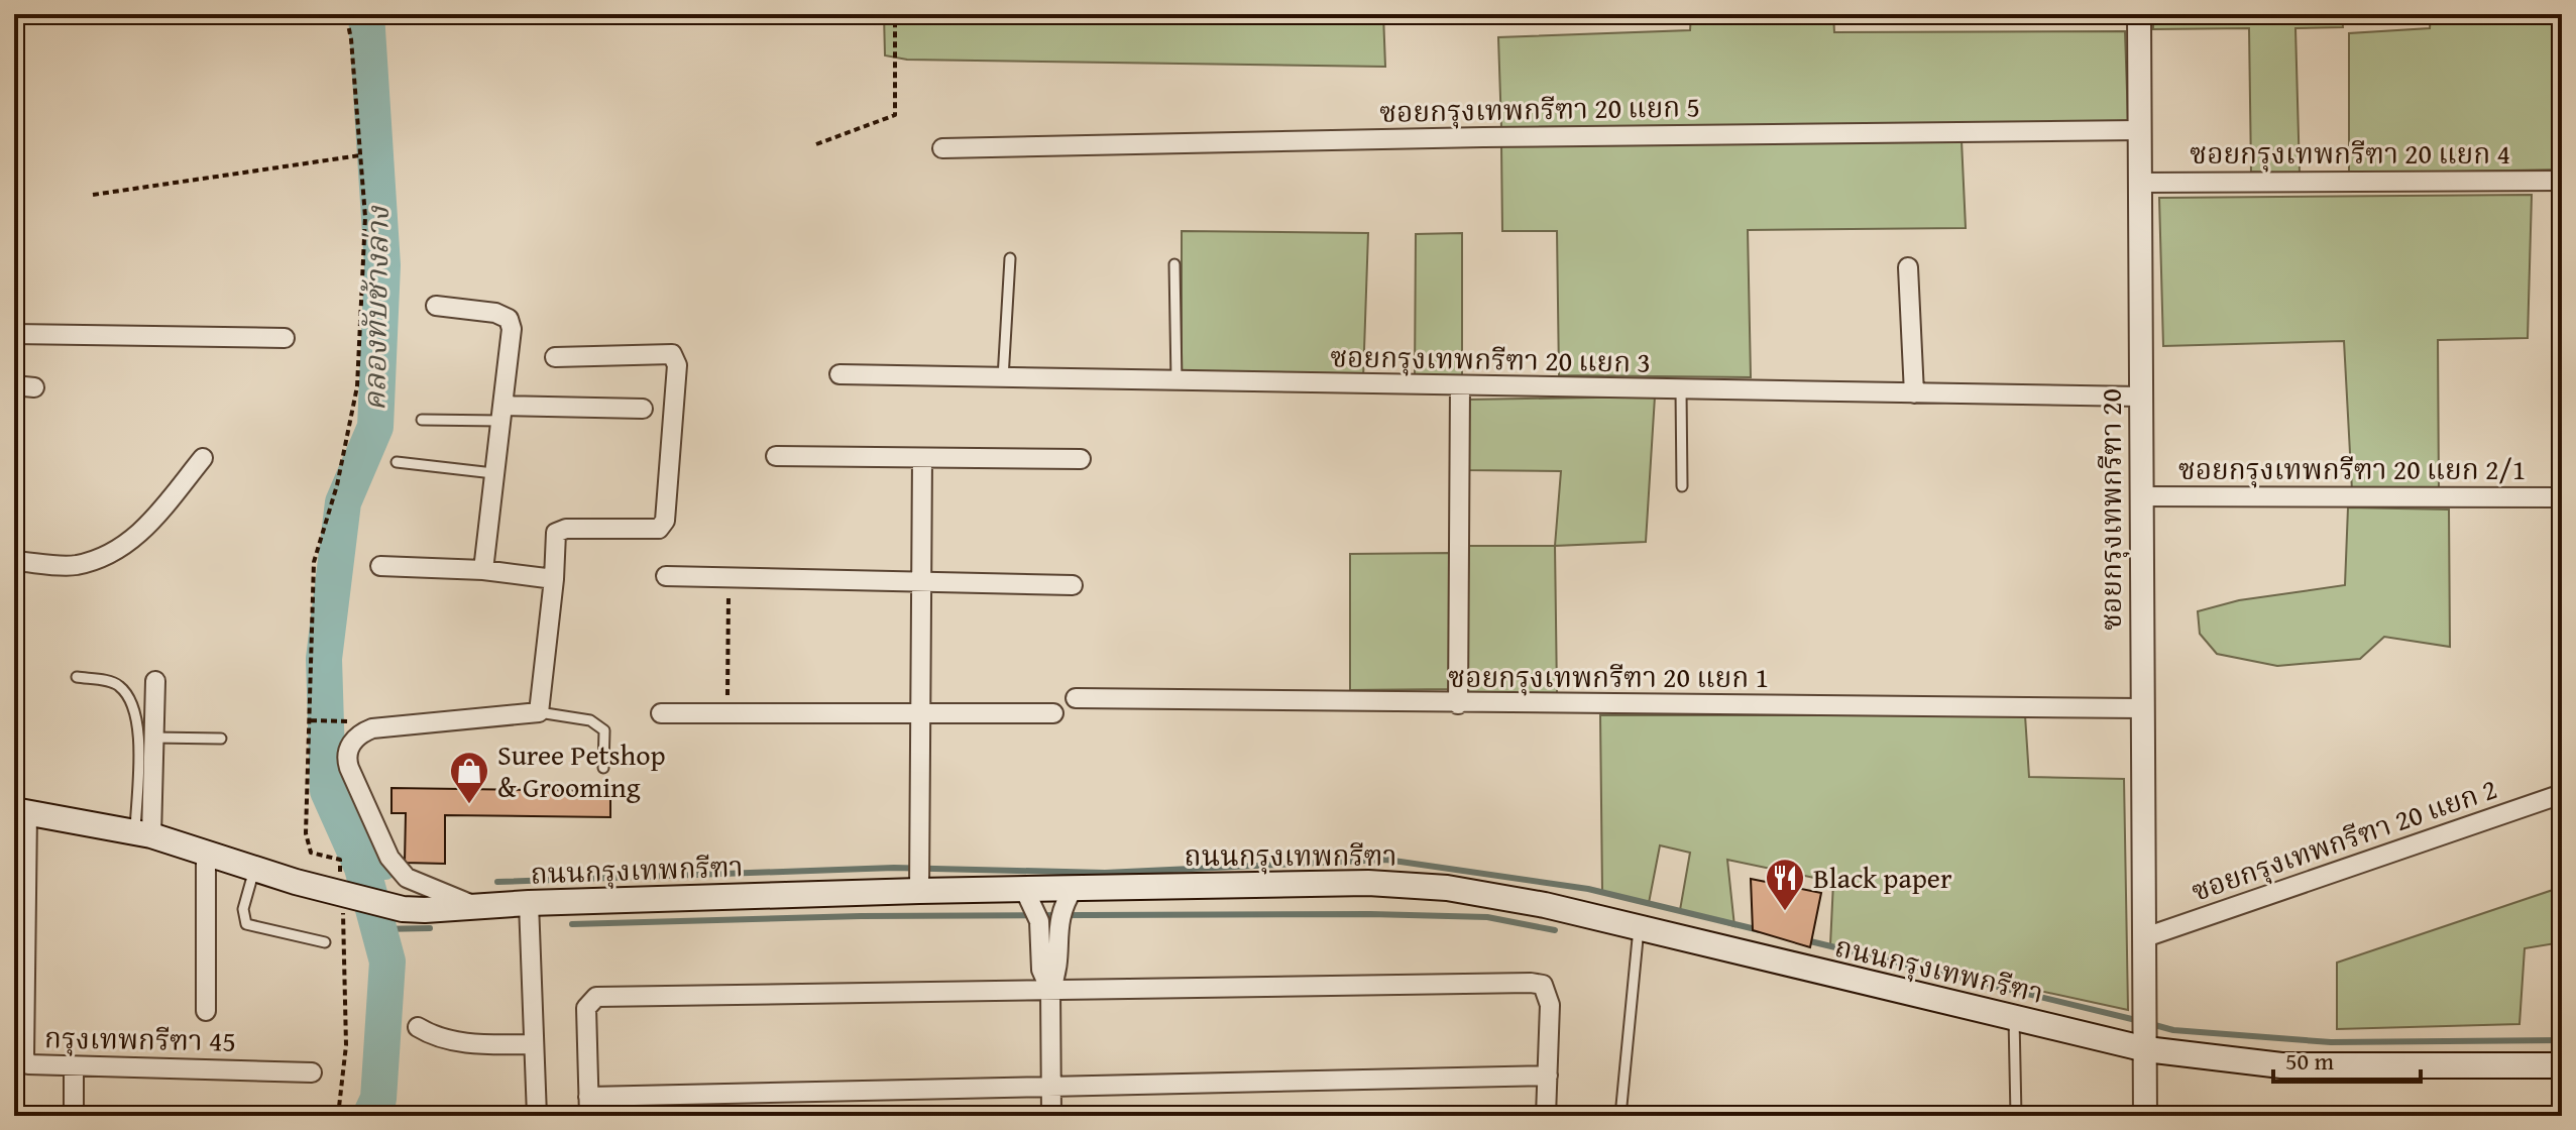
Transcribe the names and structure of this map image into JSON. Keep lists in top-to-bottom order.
{
  "streets": {
    "main road": ["ถนนกรุงเทพกรีฑา"],
    "street": [
      "ซอยกรุงเทพกรีฑา 20 แยก 5",
      "ซอยกรุงเทพกรีฑา 20 แยก 4",
      "ซอยกรุงเทพกรีฑา 20 แยก 3",
      "ซอยกรุงเทพกรีฑา 20 แยก 2/1",
      "ซอยกรุงเทพกรีฑา 20",
      "ซอยกรุงเทพกรีฑา 20 แยก 1",
      "ซอยกรุงเทพกรีฑา 20 แยก 2",
      "กรุงเทพกรีฑา 45"
    ]
  },
  "crossings": [
    ["ซอยกรุงเทพกรีฑา 20 แยก 5", "ซอยกรุงเทพกรีฑา 20"],
    ["ซอยกรุงเทพกรีฑา 20 แยก 4", "ซอยกรุงเทพกรีฑา 20"],
    ["ซอยกรุงเทพกรีฑา 20 แยก 3", "ซอยกรุงเทพกรีฑา 20"],
    ["ซอยกรุงเทพกรีฑา 20 แยก 2/1", "ซอยกรุงเทพกรีฑา 20"],
    ["ซอยกรุงเทพกรีฑา 20", "ซอยกรุงเทพกรีฑา 20 แยก 1"],
    ["ซอยกรุงเทพกรีฑา 20", "ซอยกรุงเทพกรีฑา 20 แยก 2"],
    ["ซอยกรุงเทพกรีฑา 20", "ถนนกรุงเทพกรีฑา"],
    ["ถนนกรุงเทพกรีฑา", "กรุงเทพกรีฑา 45"]
  ],
  "water": ["คลองทับช้างล่าง"],
  "places": {
    "shop": ["Suree Petshop & Grooming"],
    "restaurant": ["Black paper"]
  },
  "scale_bar": "50 m"
}
